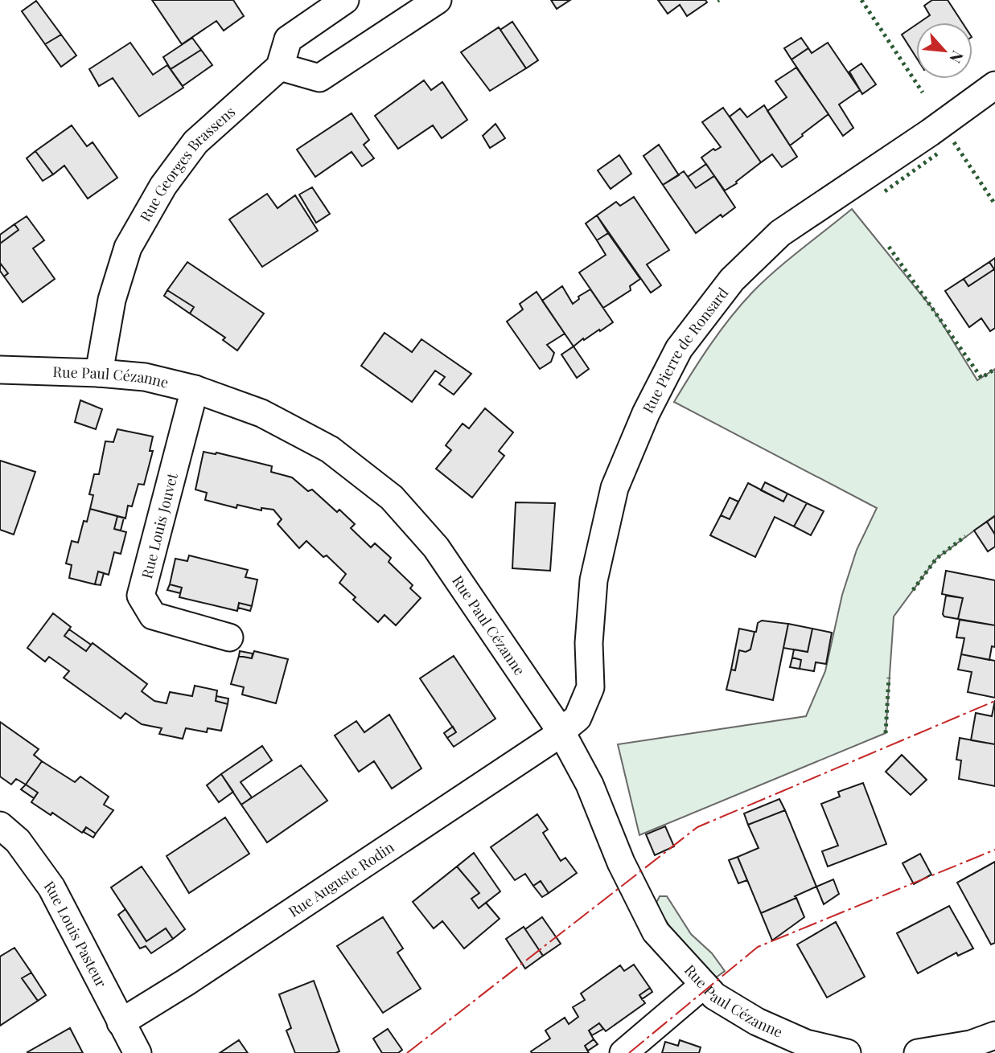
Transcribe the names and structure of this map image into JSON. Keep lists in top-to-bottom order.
{
  "streets": {
    "street": [
      "Rue Georges Brassens",
      "Rue Pierre de Ronsard",
      "Rue Paul Cézanne",
      "Rue Louis Jouvet",
      "Rue Auguste Rodin",
      "Rue Louis Pasteur"
    ]
  },
  "crossings": [
    ["Rue Georges Brassens", "Rue Paul Cézanne"],
    ["Rue Pierre de Ronsard", "Rue Paul Cézanne"],
    ["Rue Pierre de Ronsard", "Rue Auguste Rodin"],
    ["Rue Paul Cézanne", "Rue Louis Jouvet"],
    ["Rue Paul Cézanne", "Rue Auguste Rodin"],
    ["Rue Auguste Rodin", "Rue Louis Pasteur"]
  ],
  "north": "bottom right"
}
